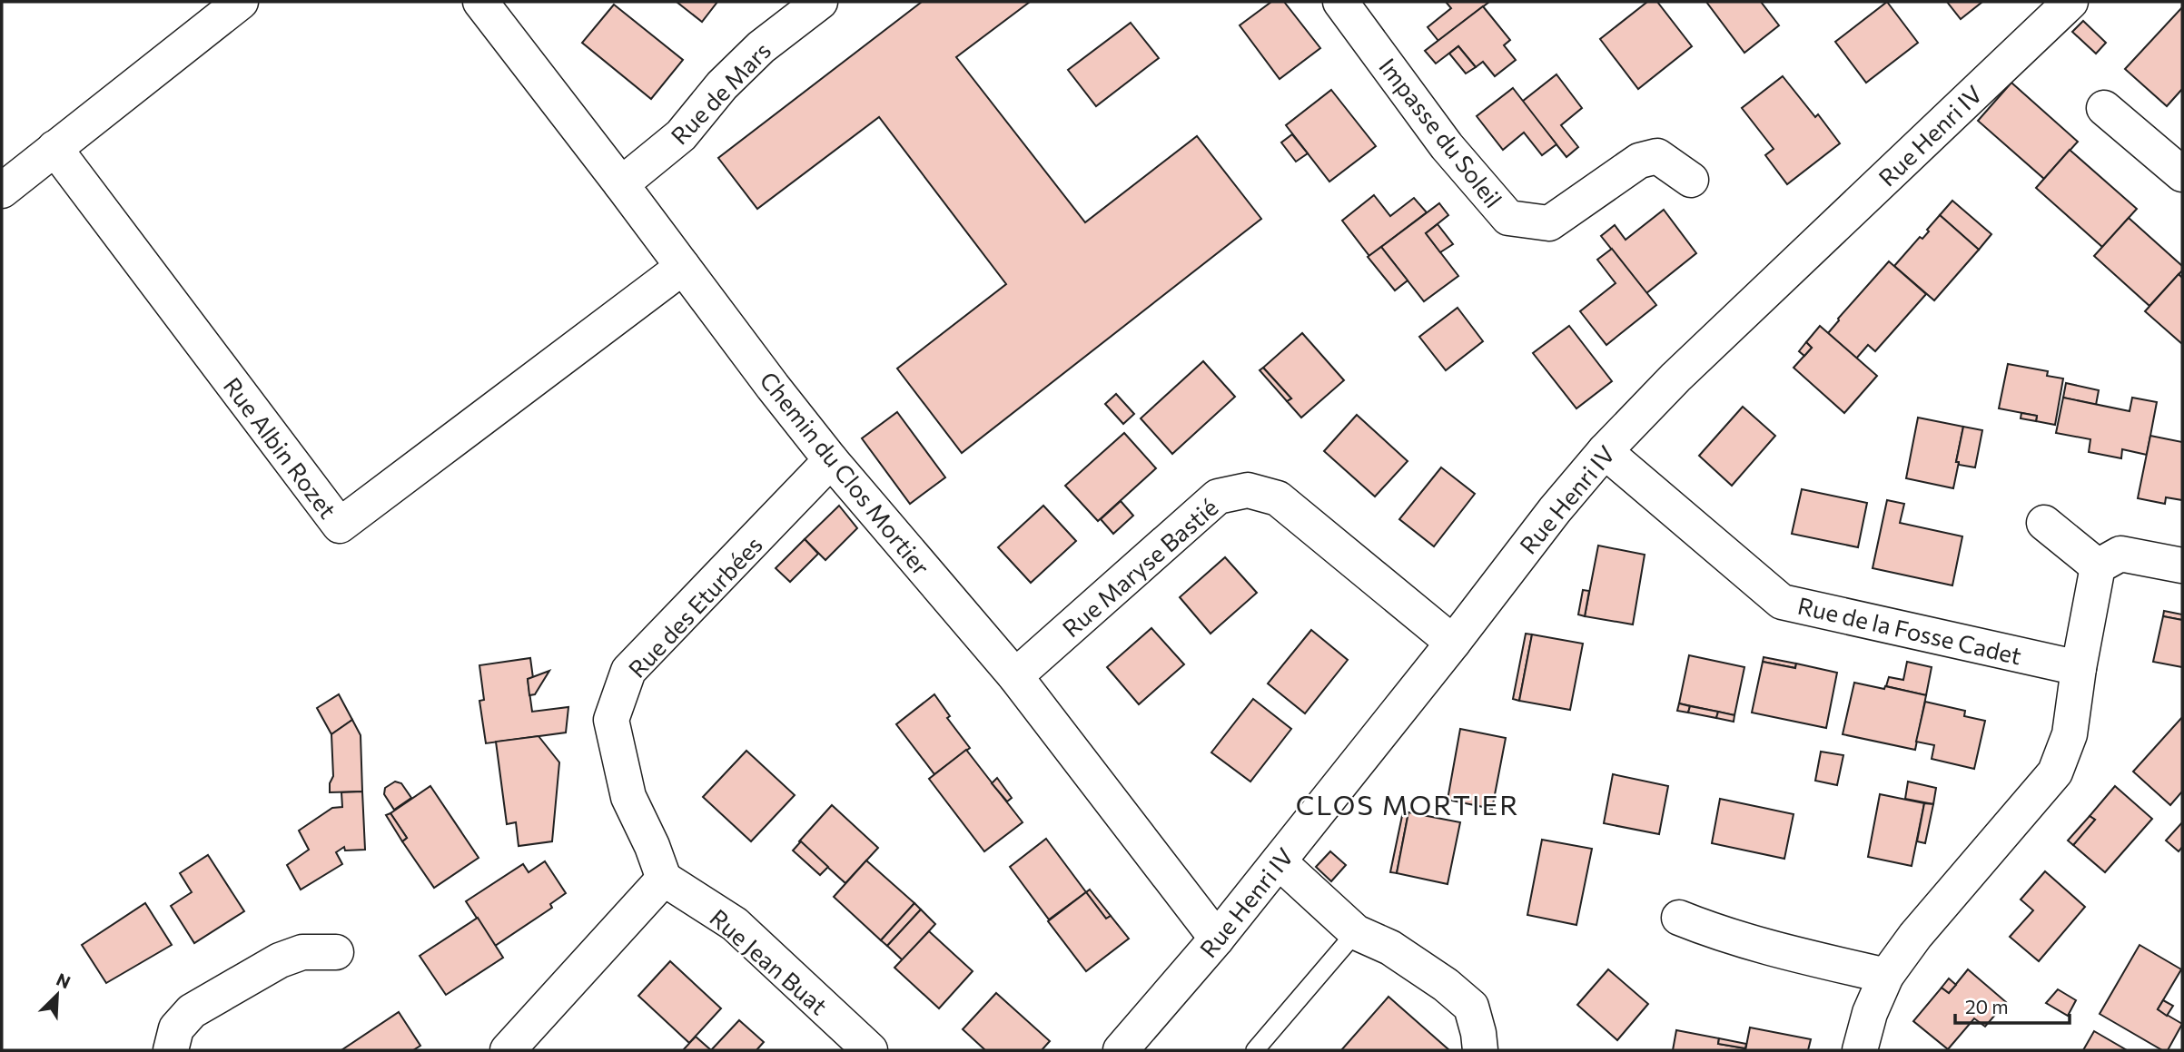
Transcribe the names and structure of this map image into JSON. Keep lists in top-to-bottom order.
{
  "streets": {
    "street": [
      "Rue de Mars",
      "Impasse du Soleil",
      "Rue Henri IV",
      "Rue Albin Rozet",
      "Chemin du Clos Mortier",
      "Rue Maryse Bastié",
      "Rue des Eturbées",
      "Rue de la Fosse Cadet",
      "Rue Jean Buat"
    ]
  },
  "crossings": [
    ["Rue de Mars", "Chemin du Clos Mortier"],
    ["Rue Henri IV", "Chemin du Clos Mortier"],
    ["Rue Henri IV", "Rue Maryse Bastié"],
    ["Rue Henri IV", "Rue de la Fosse Cadet"],
    ["Rue Albin Rozet", "Chemin du Clos Mortier"],
    ["Chemin du Clos Mortier", "Rue Maryse Bastié"],
    ["Chemin du Clos Mortier", "Rue des Eturbées"],
    ["Rue des Eturbées", "Rue Jean Buat"]
  ],
  "districts": ["CLOS MORTIER"],
  "scale_bar": "20 m",
  "north": "top right"
}
